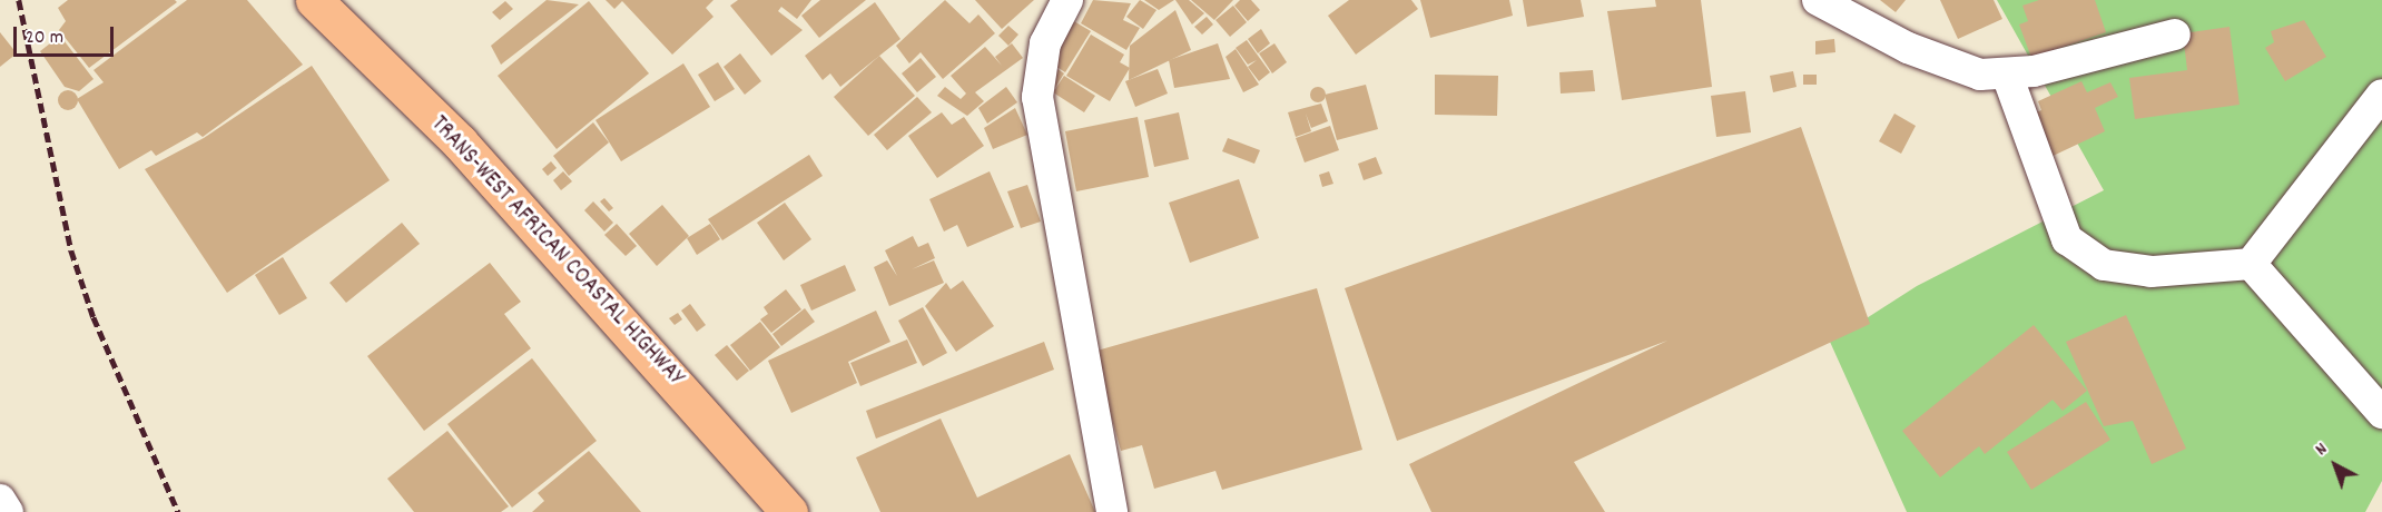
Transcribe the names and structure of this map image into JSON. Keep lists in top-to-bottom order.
{
  "streets": {
    "highway": ["TRANS-WEST AFRICAN COASTAL HIGHWAY"]
  },
  "scale_bar": "20 m",
  "north": "top left"
}
